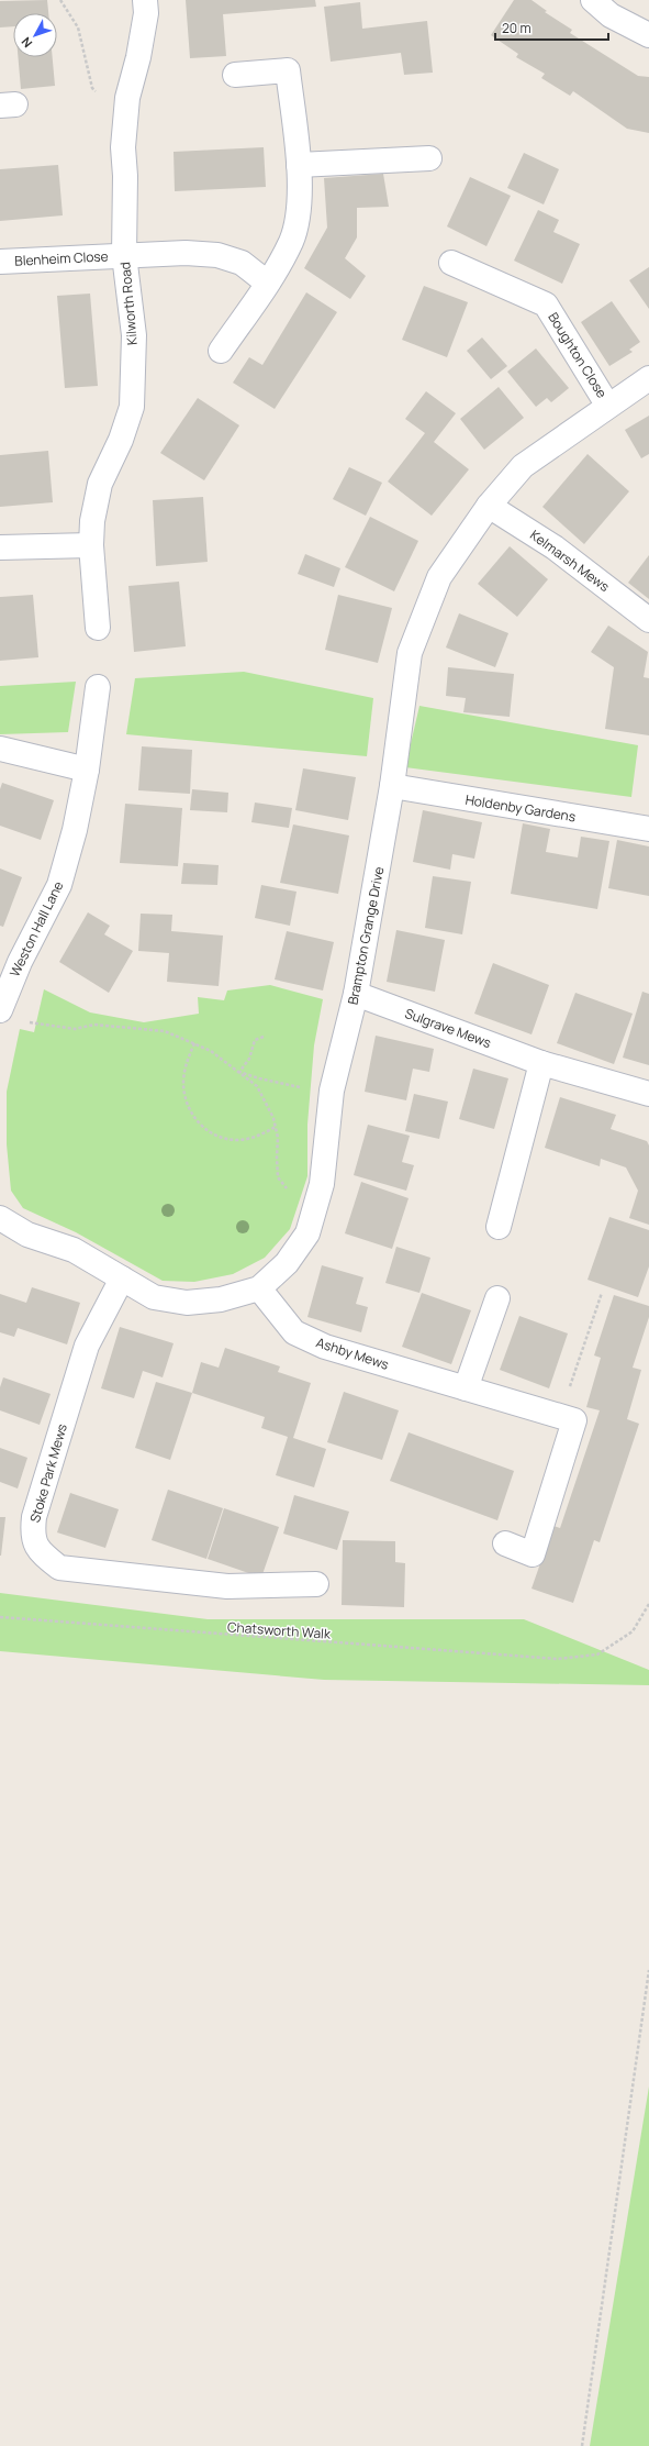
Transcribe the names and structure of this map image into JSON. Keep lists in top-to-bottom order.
{
  "streets": {
    "street": [
      "Blenheim Close",
      "Kilworth Road",
      "Boughton Close",
      "Kelmarsh Mews",
      "Holdenby Gardens",
      "Weston Hall Lane",
      "Brampton Grange Drive",
      "Sulgrave Mews",
      "Ashby Mews",
      "Stoke Park Mews"
    ],
    "path": ["Chatsworth Walk"]
  },
  "crossings": [
    ["Blenheim Close", "Kilworth Road"],
    ["Boughton Close", "Brampton Grange Drive"],
    ["Kelmarsh Mews", "Brampton Grange Drive"],
    ["Holdenby Gardens", "Brampton Grange Drive"],
    ["Brampton Grange Drive", "Sulgrave Mews"],
    ["Brampton Grange Drive", "Ashby Mews"],
    ["Brampton Grange Drive", "Stoke Park Mews"]
  ],
  "scale_bar": "20 m",
  "north": "bottom left"
}
